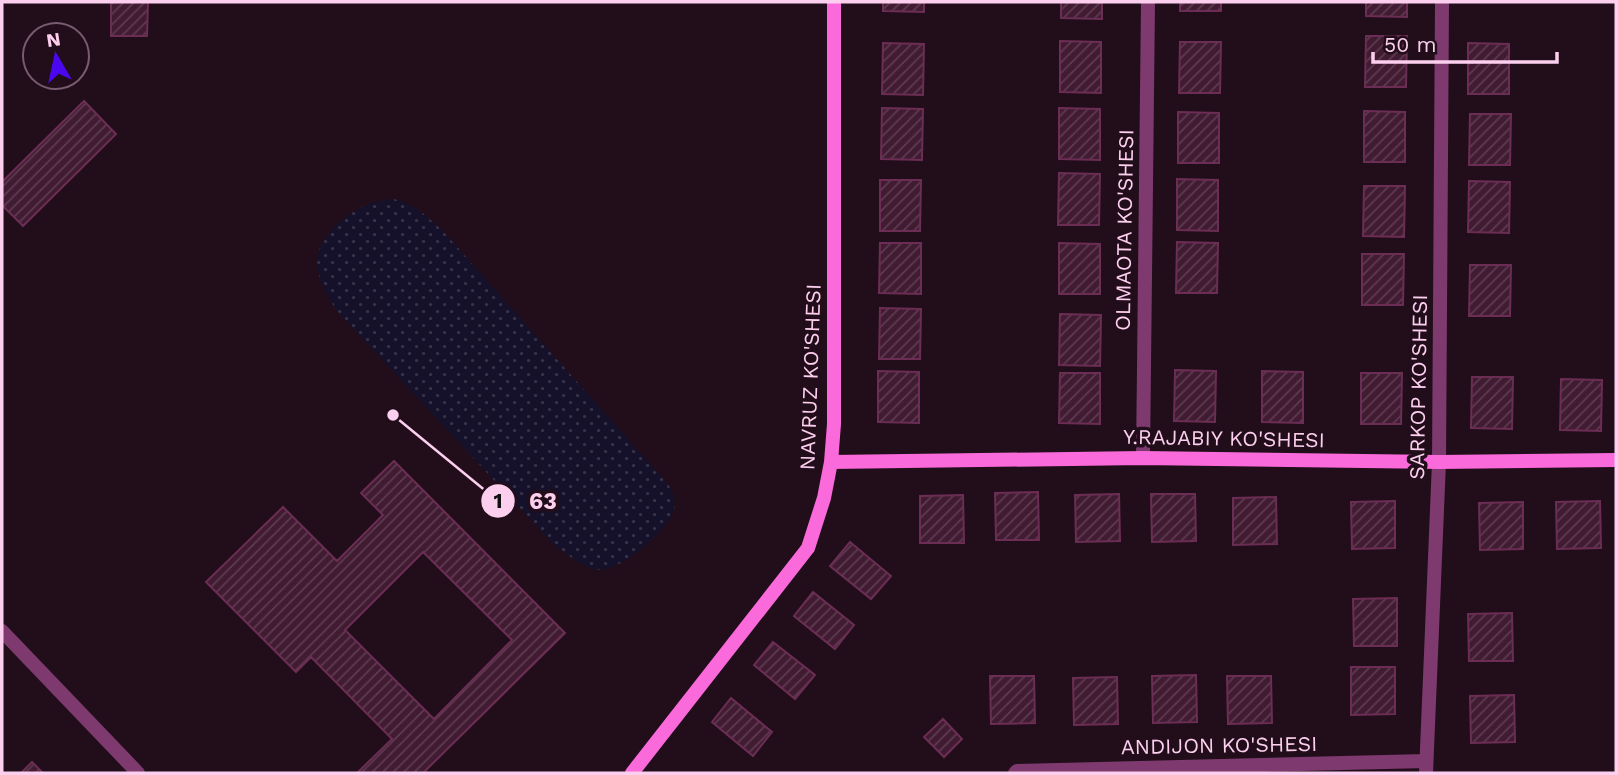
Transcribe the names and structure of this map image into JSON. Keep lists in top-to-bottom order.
{
  "streets": {
    "street": [
      "OLMAOTA KO'SHESI",
      "NAVRUZ KO'SHESI",
      "SARKOP KO'SHESI",
      "Y.RAJABIY KO'SHESI",
      "ANDIJON KO'SHESI"
    ]
  },
  "crossings": [
    ["OLMAOTA KO'SHESI", "Y.RAJABIY KO'SHESI"],
    ["NAVRUZ KO'SHESI", "Y.RAJABIY KO'SHESI"],
    ["SARKOP KO'SHESI", "Y.RAJABIY KO'SHESI"],
    ["SARKOP KO'SHESI", "ANDIJON KO'SHESI"]
  ],
  "places": ["63"],
  "scale_bar": "50 m",
  "north": "top"
}
